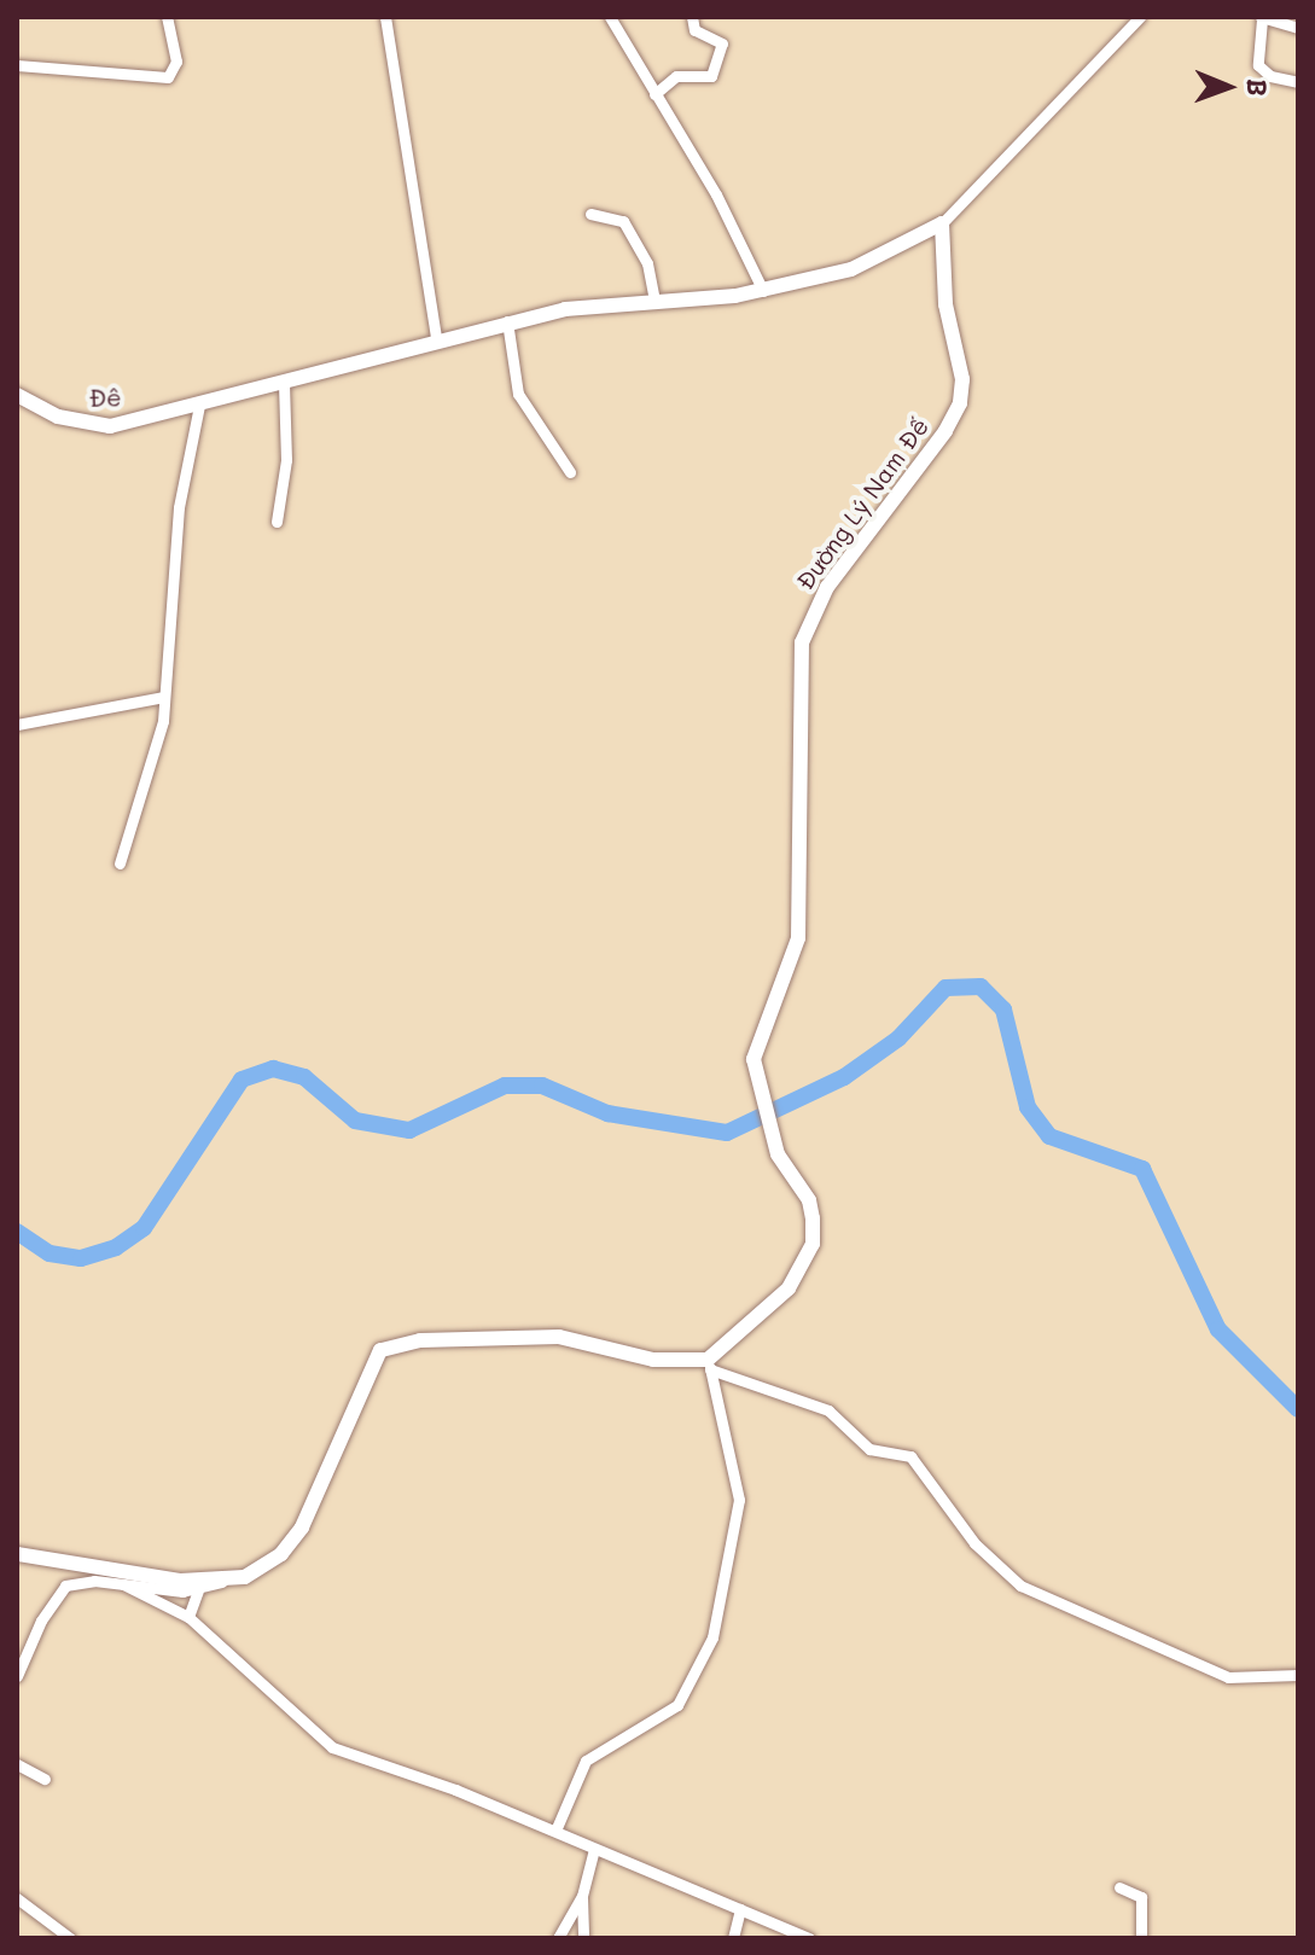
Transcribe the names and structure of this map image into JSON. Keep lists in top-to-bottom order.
{
  "streets": {
    "main road": ["Đê", "Đường Lý Nam Đế"]
  },
  "crossings": [
    ["Đê", "Đường Lý Nam Đế"]
  ],
  "north": "right"
}
